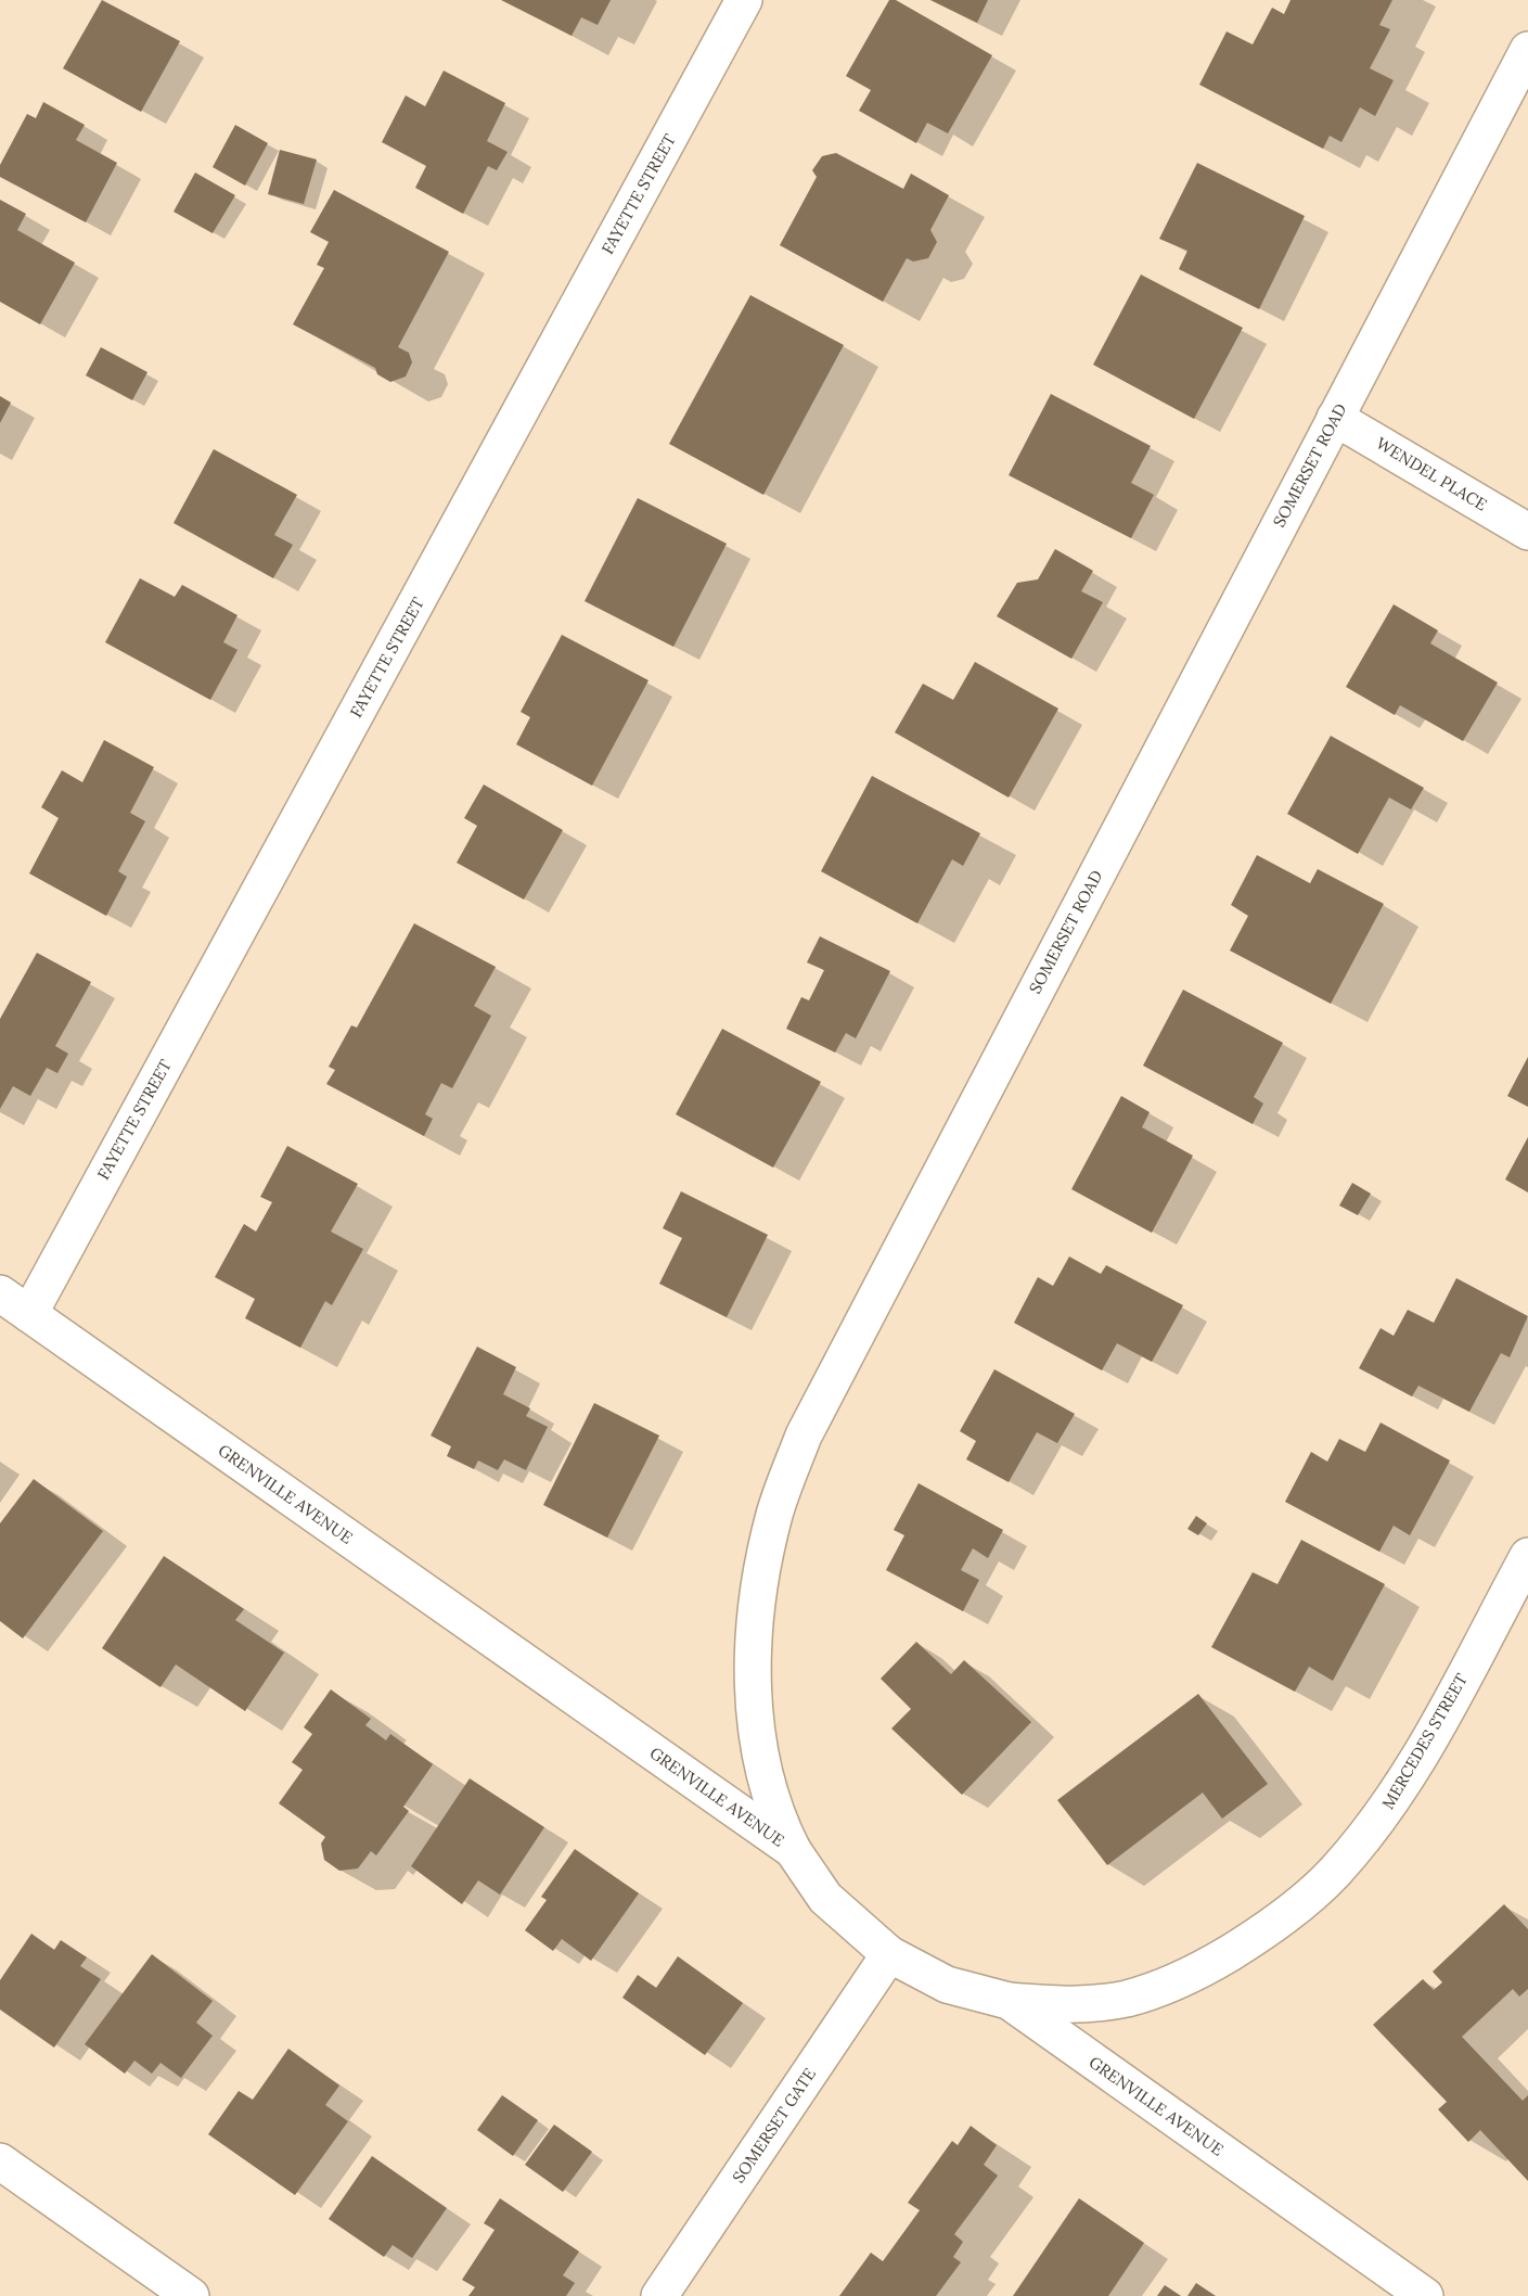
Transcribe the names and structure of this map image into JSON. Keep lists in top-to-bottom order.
{
  "streets": {
    "street": [
      "FAYETTE STREET",
      "SOMERSET ROAD",
      "WENDEL PLACE",
      "GRENVILLE AVENUE",
      "MERCEDES STREET",
      "SOMERSET GATE"
    ]
  },
  "crossings": [
    ["FAYETTE STREET", "GRENVILLE AVENUE"],
    ["SOMERSET ROAD", "WENDEL PLACE"],
    ["SOMERSET ROAD", "GRENVILLE AVENUE"],
    ["GRENVILLE AVENUE", "MERCEDES STREET"],
    ["GRENVILLE AVENUE", "SOMERSET GATE"]
  ]
}
